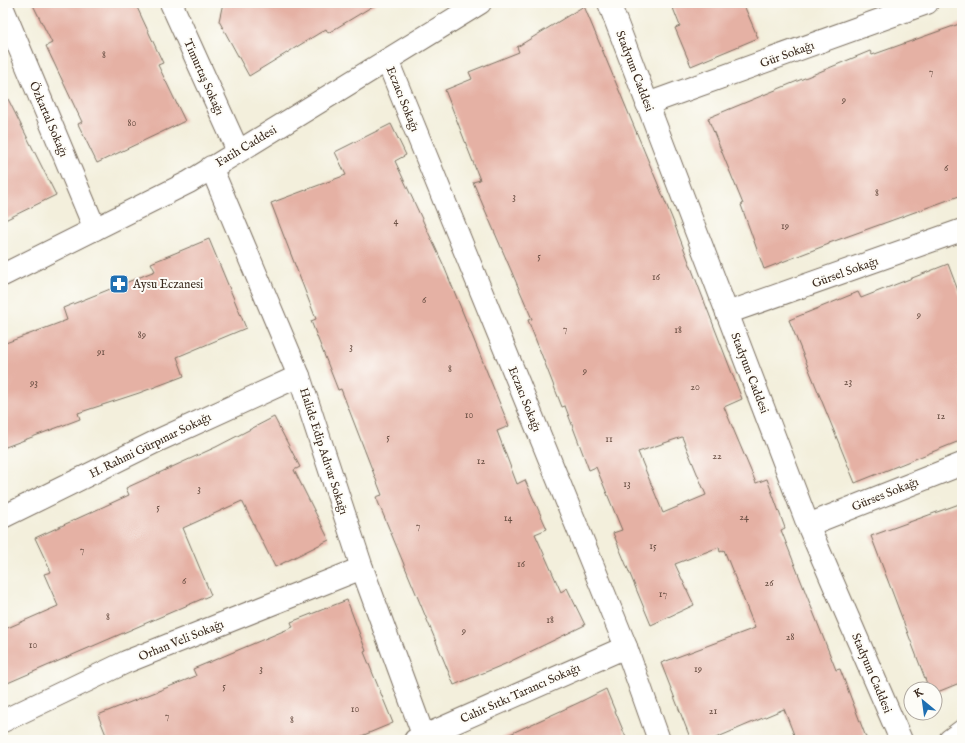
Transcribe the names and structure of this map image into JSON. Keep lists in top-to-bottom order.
{
  "streets": {
    "street": [
      "Gür Sokağı",
      "Stadyum Caddesi",
      "Timurtaş Sokağı",
      "Eczacı Sokağı",
      "Özkartal Sokağı",
      "Fatih Caddesi",
      "Gürsel Sokağı",
      "H. Rahmi Gürpınar Sokağı",
      "Halide Edip Adıvar Sokağı",
      "Gürses Sokağı",
      "Orhan Veli Sokağı",
      "Cahit Sıtkı Tarancı Sokağı"
    ]
  },
  "crossings": [
    ["Gür Sokağı", "Stadyum Caddesi"],
    ["Stadyum Caddesi", "Gürsel Sokağı"],
    ["Stadyum Caddesi", "Gürses Sokağı"],
    ["Timurtaş Sokağı", "Fatih Caddesi"],
    ["Eczacı Sokağı", "Fatih Caddesi"],
    ["Eczacı Sokağı", "Cahit Sıtkı Tarancı Sokağı"],
    ["Özkartal Sokağı", "Fatih Caddesi"],
    ["Fatih Caddesi", "Halide Edip Adıvar Sokağı"],
    ["H. Rahmi Gürpınar Sokağı", "Halide Edip Adıvar Sokağı"],
    ["Halide Edip Adıvar Sokağı", "Orhan Veli Sokağı"],
    ["Halide Edip Adıvar Sokağı", "Cahit Sıtkı Tarancı Sokağı"]
  ],
  "places": {
    "pharmacy": ["Aysu Eczanesi"]
  },
  "house_numbers": [
    "8",
    "7",
    "9",
    "80",
    "6",
    "8",
    "3",
    "4",
    "19",
    "5",
    "16",
    "6",
    "9",
    "7",
    "18",
    "89",
    "3",
    "91",
    "8",
    "9",
    "23",
    "93",
    "20",
    "10",
    "12",
    "5",
    "11",
    "22",
    "12",
    "13",
    "3",
    "5",
    "24",
    "14",
    "7",
    "15",
    "7",
    "16",
    "6",
    "26",
    "17",
    "8",
    "18",
    "9",
    "28",
    "10",
    "3",
    "19",
    "5",
    "10",
    "21",
    "7",
    "8"
  ],
  "north": "top left"
}
